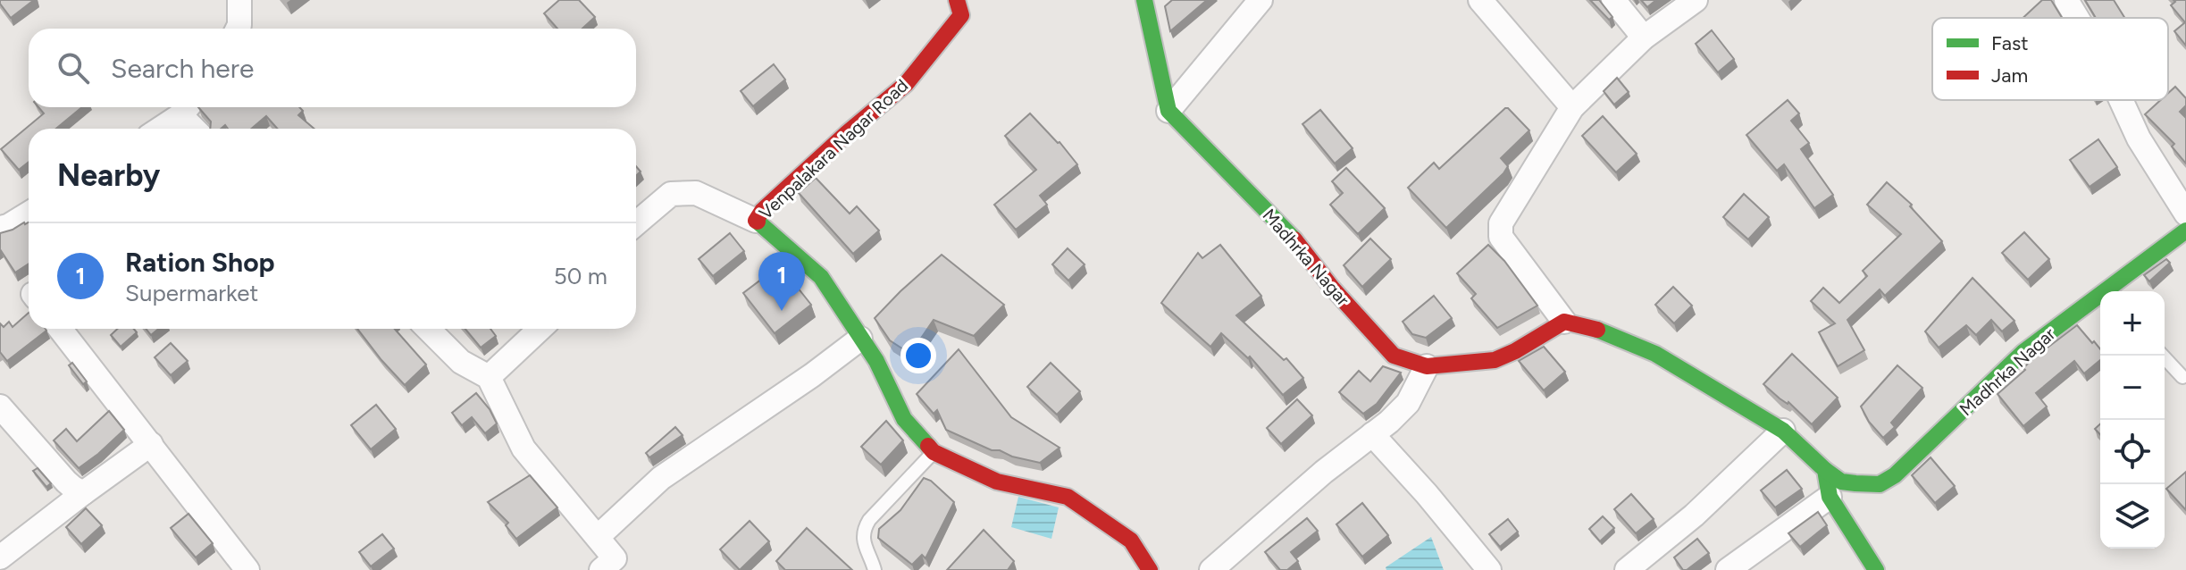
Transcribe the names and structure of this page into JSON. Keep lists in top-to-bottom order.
{
  "streets": {
    "street": ["Venpalakara Nagar Road", "Madhrka Nagar"]
  },
  "legend": ["Fast", "Jam"],
  "page": {
    "search": "Search here",
    "heading": "Nearby",
    "list": [
      {
        "mark": "1",
        "name": "Ration Shop",
        "note": "Supermarket",
        "value": "50 m"
      }
    ],
    "pins": "1",
    "map_buttons": ["+", "−"]
  }
}
